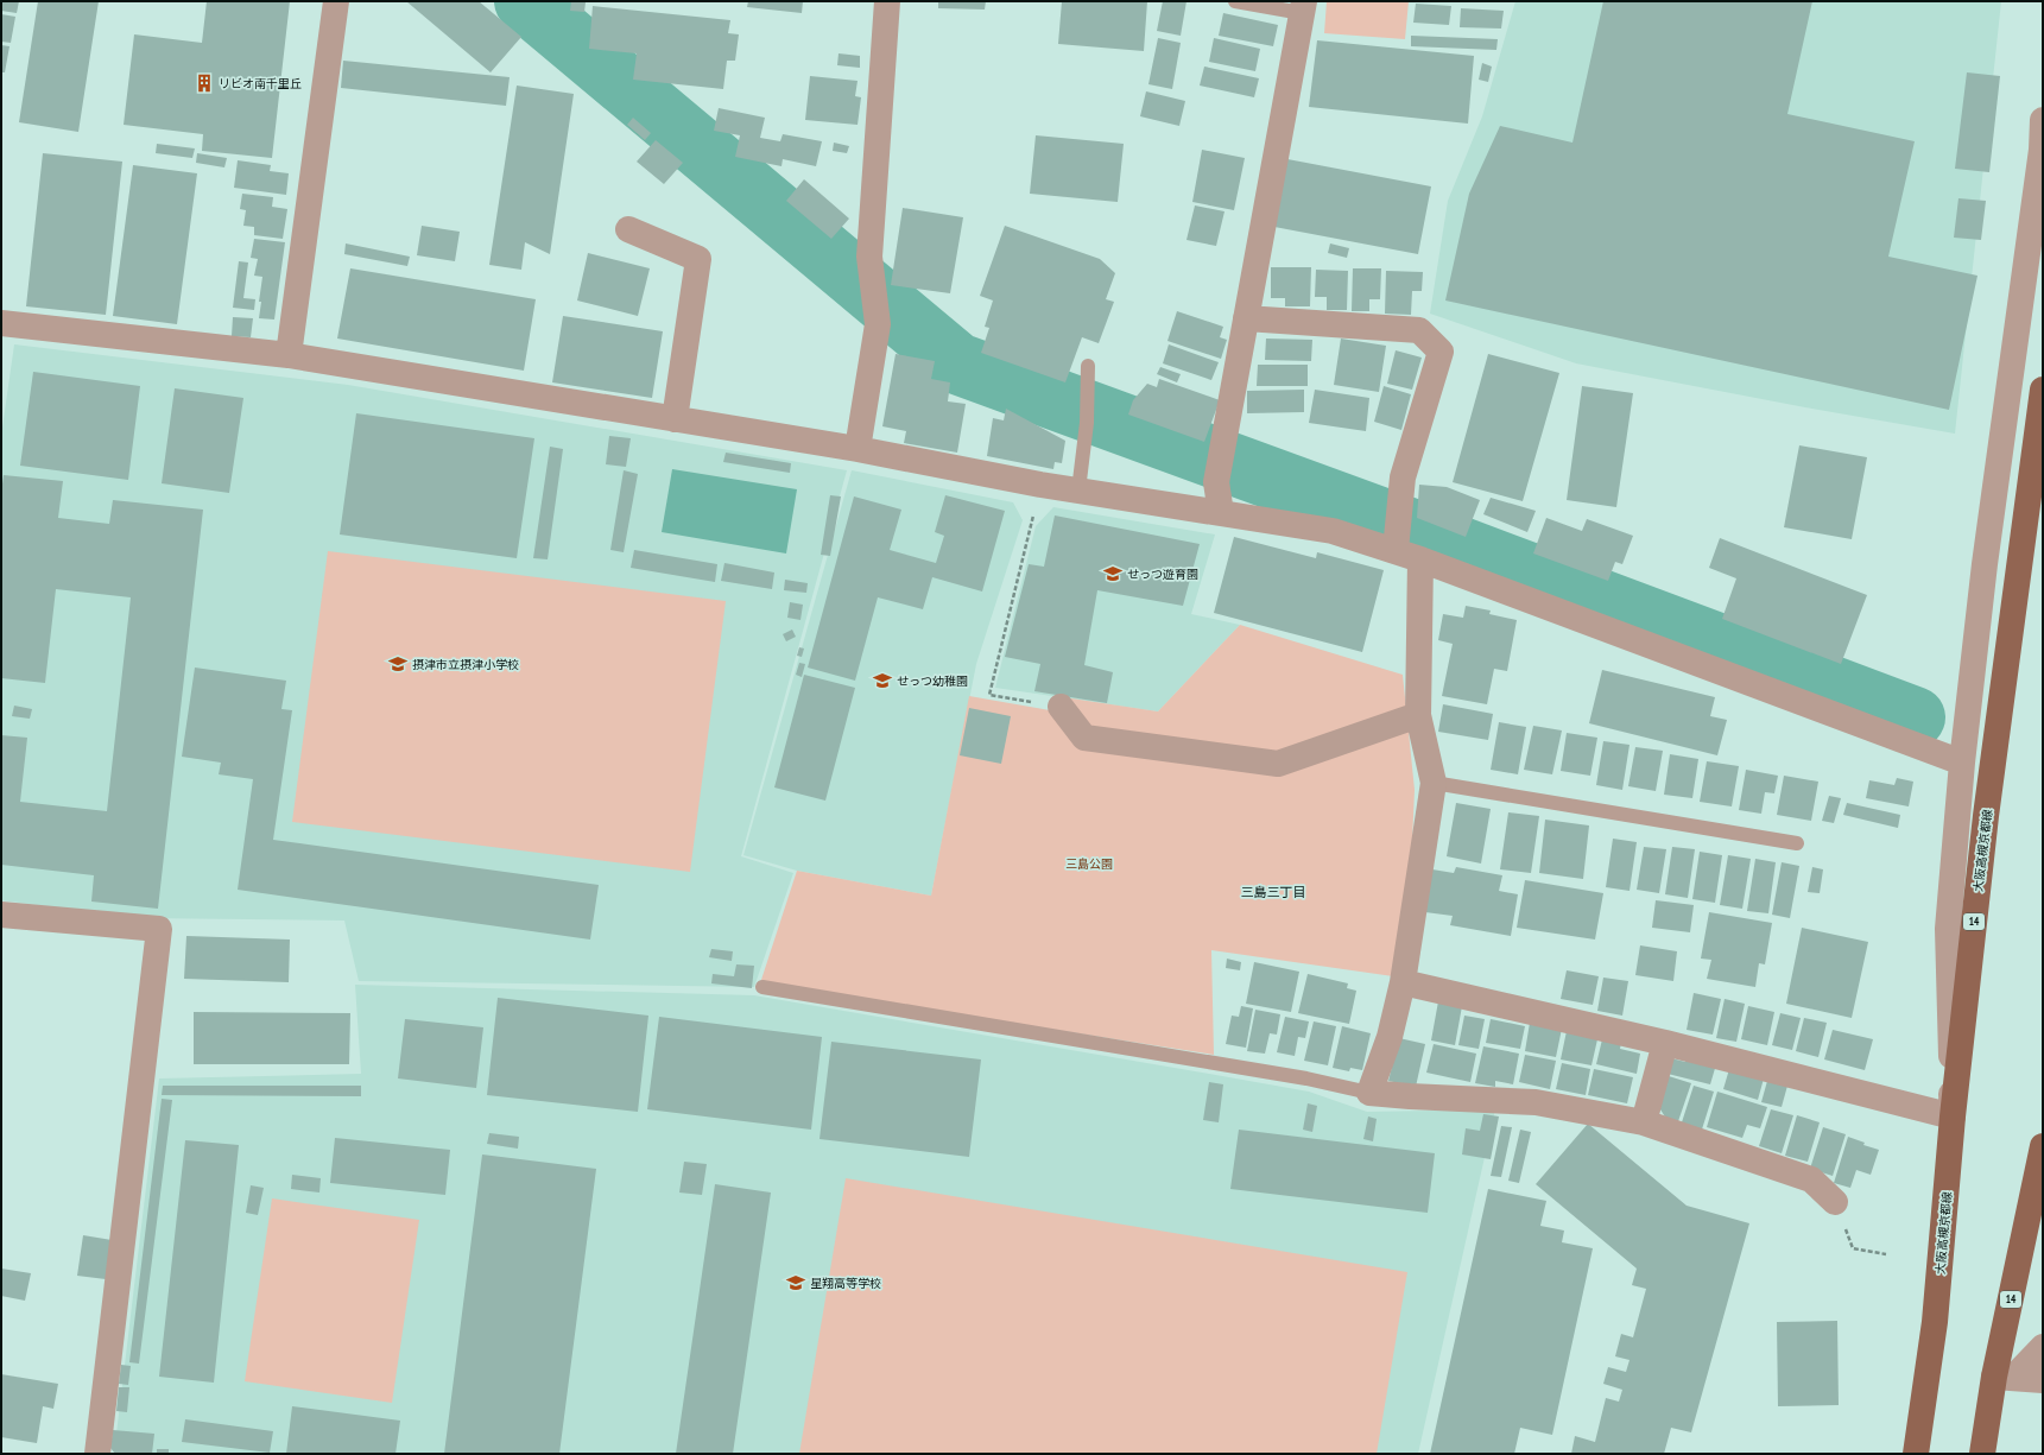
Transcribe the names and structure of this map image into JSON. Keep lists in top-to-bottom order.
{
  "streets": {
    "main road": ["大阪高槻京都線", "14"]
  },
  "districts": ["三島三丁目"],
  "parks": ["三島公園"],
  "places": {
    "building": ["リビオ南千里丘"],
    "school or university": [
      "せっつ遊育園",
      "摂津市立摂津小学校",
      "せっつ幼稚園",
      "星翔高等学校"
    ]
  }
}
